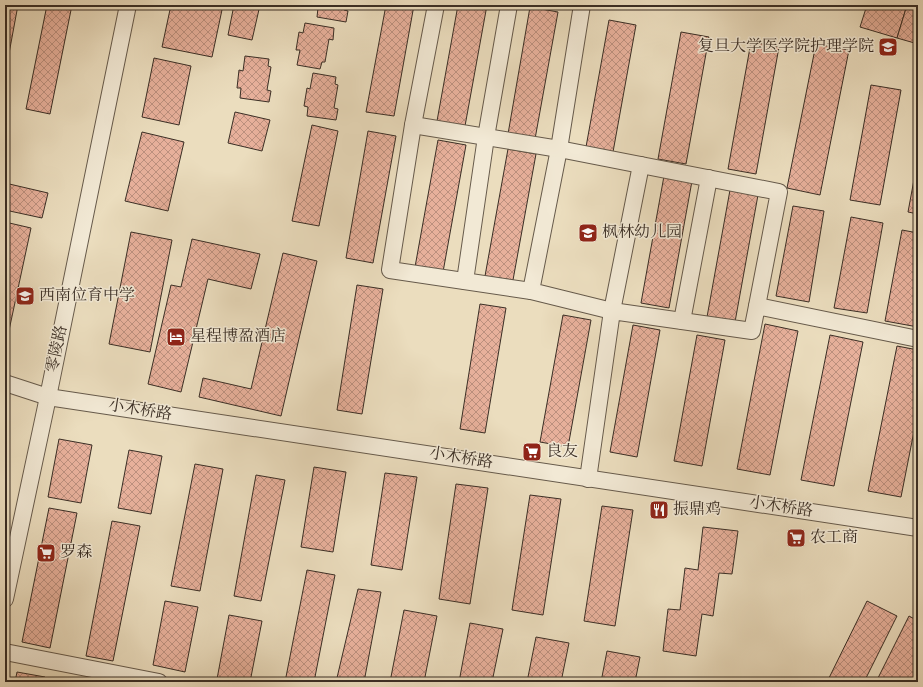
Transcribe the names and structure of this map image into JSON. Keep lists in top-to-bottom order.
{
  "streets": {
    "street": ["零陵路", "小木桥路"]
  },
  "crossings": [
    ["零陵路", "小木桥路"]
  ],
  "places": {
    "school or university": ["复旦大学医学院护理学院", "枫林幼儿园", "西南位育中学"],
    "hotel": ["星程博盈酒店"],
    "supermarket": ["良友", "农工商", "罗森"],
    "restaurant": ["振鼎鸡"]
  }
}
